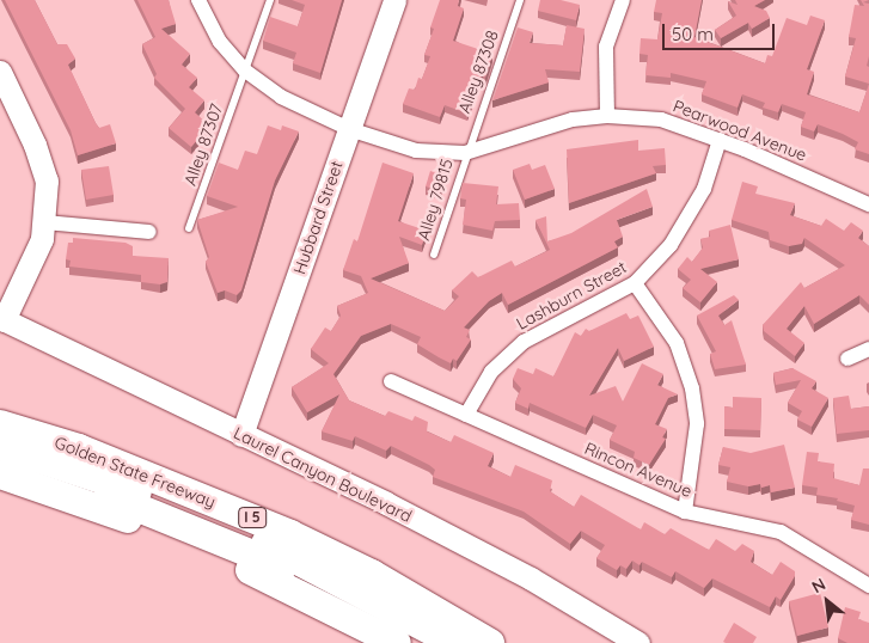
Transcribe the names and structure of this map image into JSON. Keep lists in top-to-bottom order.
{
  "streets": {
    "highway": ["Golden State Freeway", "I 5"],
    "main road": ["Hubbard Street", "Laurel Canyon Boulevard"],
    "street": ["Pearwood Avenue", "Lashburn Street", "Rincon Avenue"],
    "lane": ["Alley 87308", "Alley 87307", "Alley 79815"]
  },
  "crossings": [
    ["Alley 87308", "Pearwood Avenue"],
    ["Alley 87308", "Alley 79815"],
    ["Pearwood Avenue", "Alley 87307"],
    ["Pearwood Avenue", "Alley 79815"],
    ["Pearwood Avenue", "Hubbard Street"],
    ["Pearwood Avenue", "Lashburn Street"],
    ["Hubbard Street", "Laurel Canyon Boulevard"],
    ["Lashburn Street", "Rincon Avenue"]
  ],
  "scale_bar": "50 m",
  "north": "top left"
}
